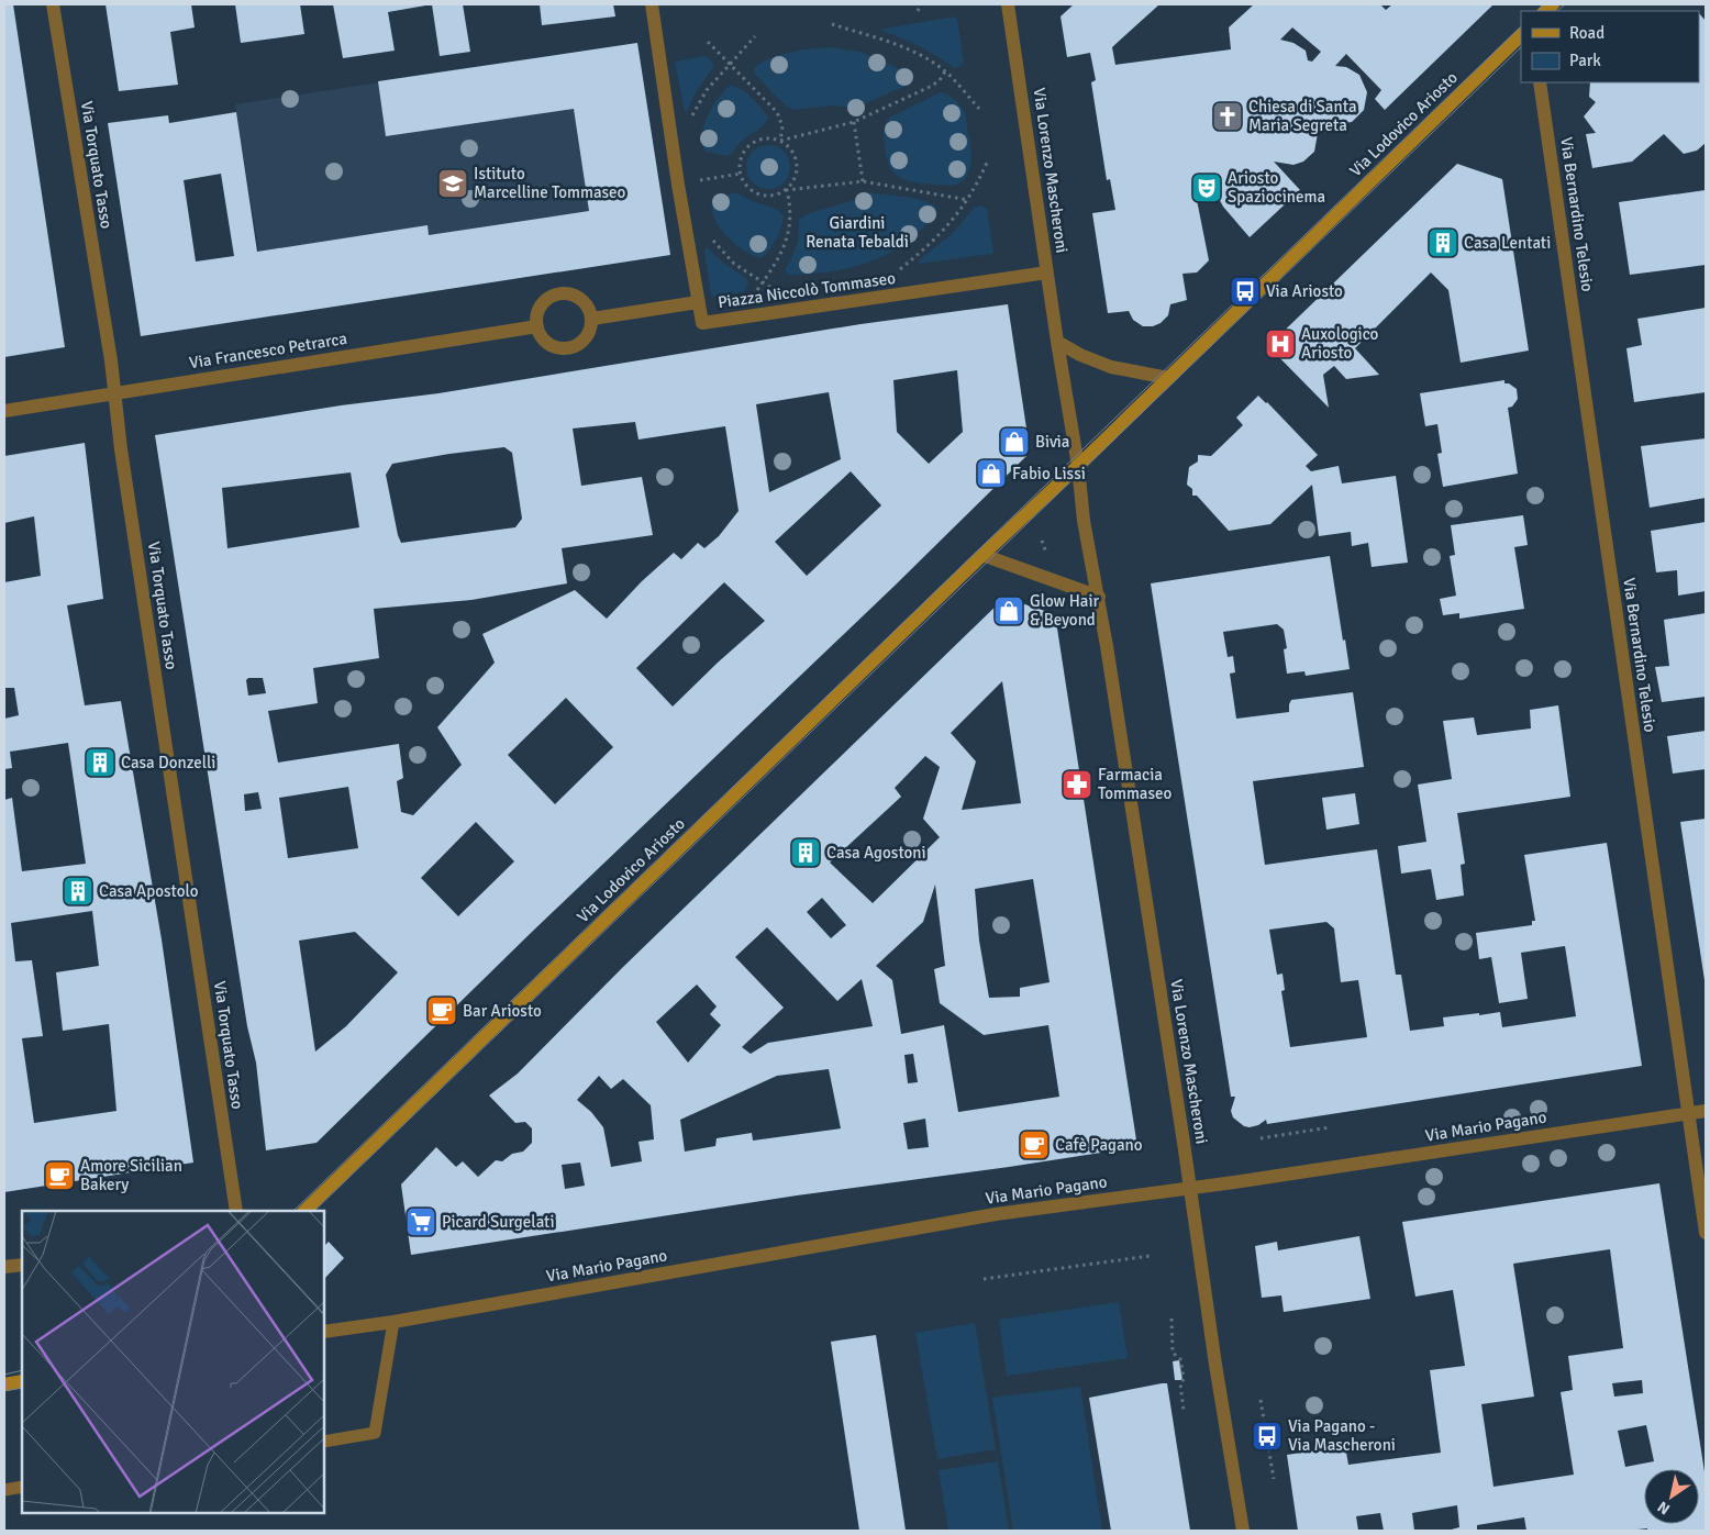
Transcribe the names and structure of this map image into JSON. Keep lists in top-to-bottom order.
{
  "streets": {
    "main road": ["Via Lodovico Ariosto"],
    "street": [
      "Via Torquato Tasso",
      "Via Lorenzo Mascheroni",
      "Via Bernardino Telesio",
      "Piazza Niccolò Tommaseo",
      "Via Francesco Petrarca",
      "Via Mario Pagano"
    ]
  },
  "crossings": [
    ["Via Lodovico Ariosto", "Via Lorenzo Mascheroni"],
    ["Via Torquato Tasso", "Via Francesco Petrarca"],
    ["Via Lorenzo Mascheroni", "Piazza Niccolò Tommaseo"],
    ["Via Lorenzo Mascheroni", "Via Mario Pagano"],
    ["Via Bernardino Telesio", "Via Mario Pagano"]
  ],
  "parks": ["Giardini Renata Tebaldi"],
  "places": {
    "church": ["Chiesa di Santa Maria Segreta"],
    "school or university": ["Istituto Marcelline Tommaseo"],
    "theatre": ["Ariosto Spaziocinema"],
    "building": [
      "Casa Lentati",
      "Casa Donzelli",
      "Casa Agostoni",
      "Casa Apostolo"
    ],
    "bus stop": ["Via Ariosto", "Via Pagano - Via Mascheroni"],
    "hospital": ["Auxologico Ariosto"],
    "shop": ["Bivia", "Fabio Lissi", "Glow Hair & Beyond"],
    "pharmacy": ["Farmacia Tommaseo"],
    "cafe": ["Bar Ariosto", "Cafè Pagano", "Amore Sicilian Bakery"],
    "supermarket": ["Picard Surgelati"]
  },
  "legend": ["Road", "Park"],
  "north": "bottom left"
}
